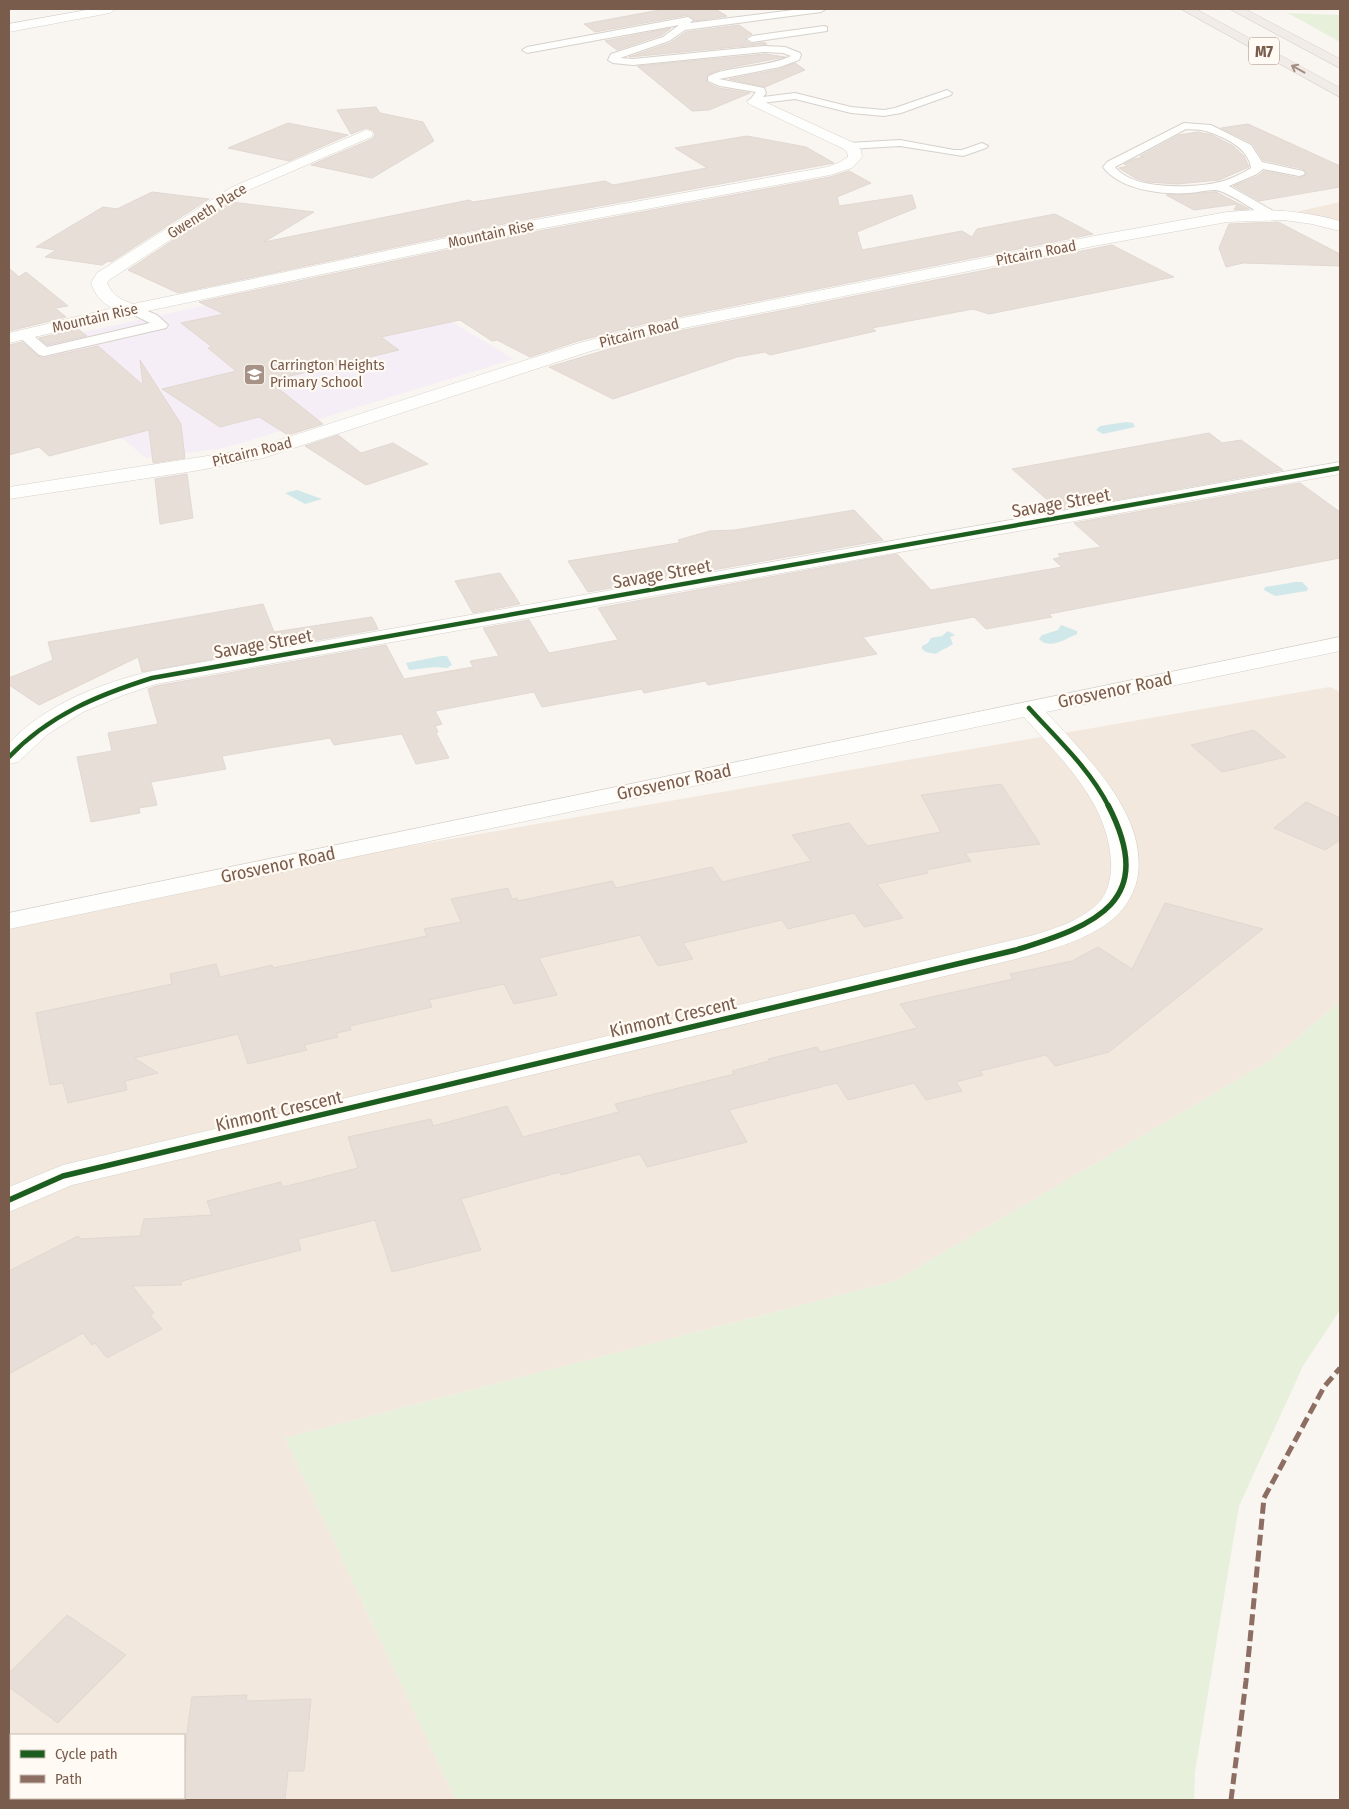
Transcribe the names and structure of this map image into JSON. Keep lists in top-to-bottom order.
{
  "streets": {
    "highway": ["M7"],
    "street": [
      "Gweneth Place",
      "Mountain Rise",
      "Pitcairn Road",
      "Savage Street",
      "Grosvenor Road",
      "Kinmont Crescent"
    ]
  },
  "crossings": [
    ["Gweneth Place", "Mountain Rise"],
    ["Grosvenor Road", "Kinmont Crescent"]
  ],
  "places": {
    "school or university": ["Carrington Heights Primary School"]
  },
  "legend": ["Cycle path", "Path"]
}
